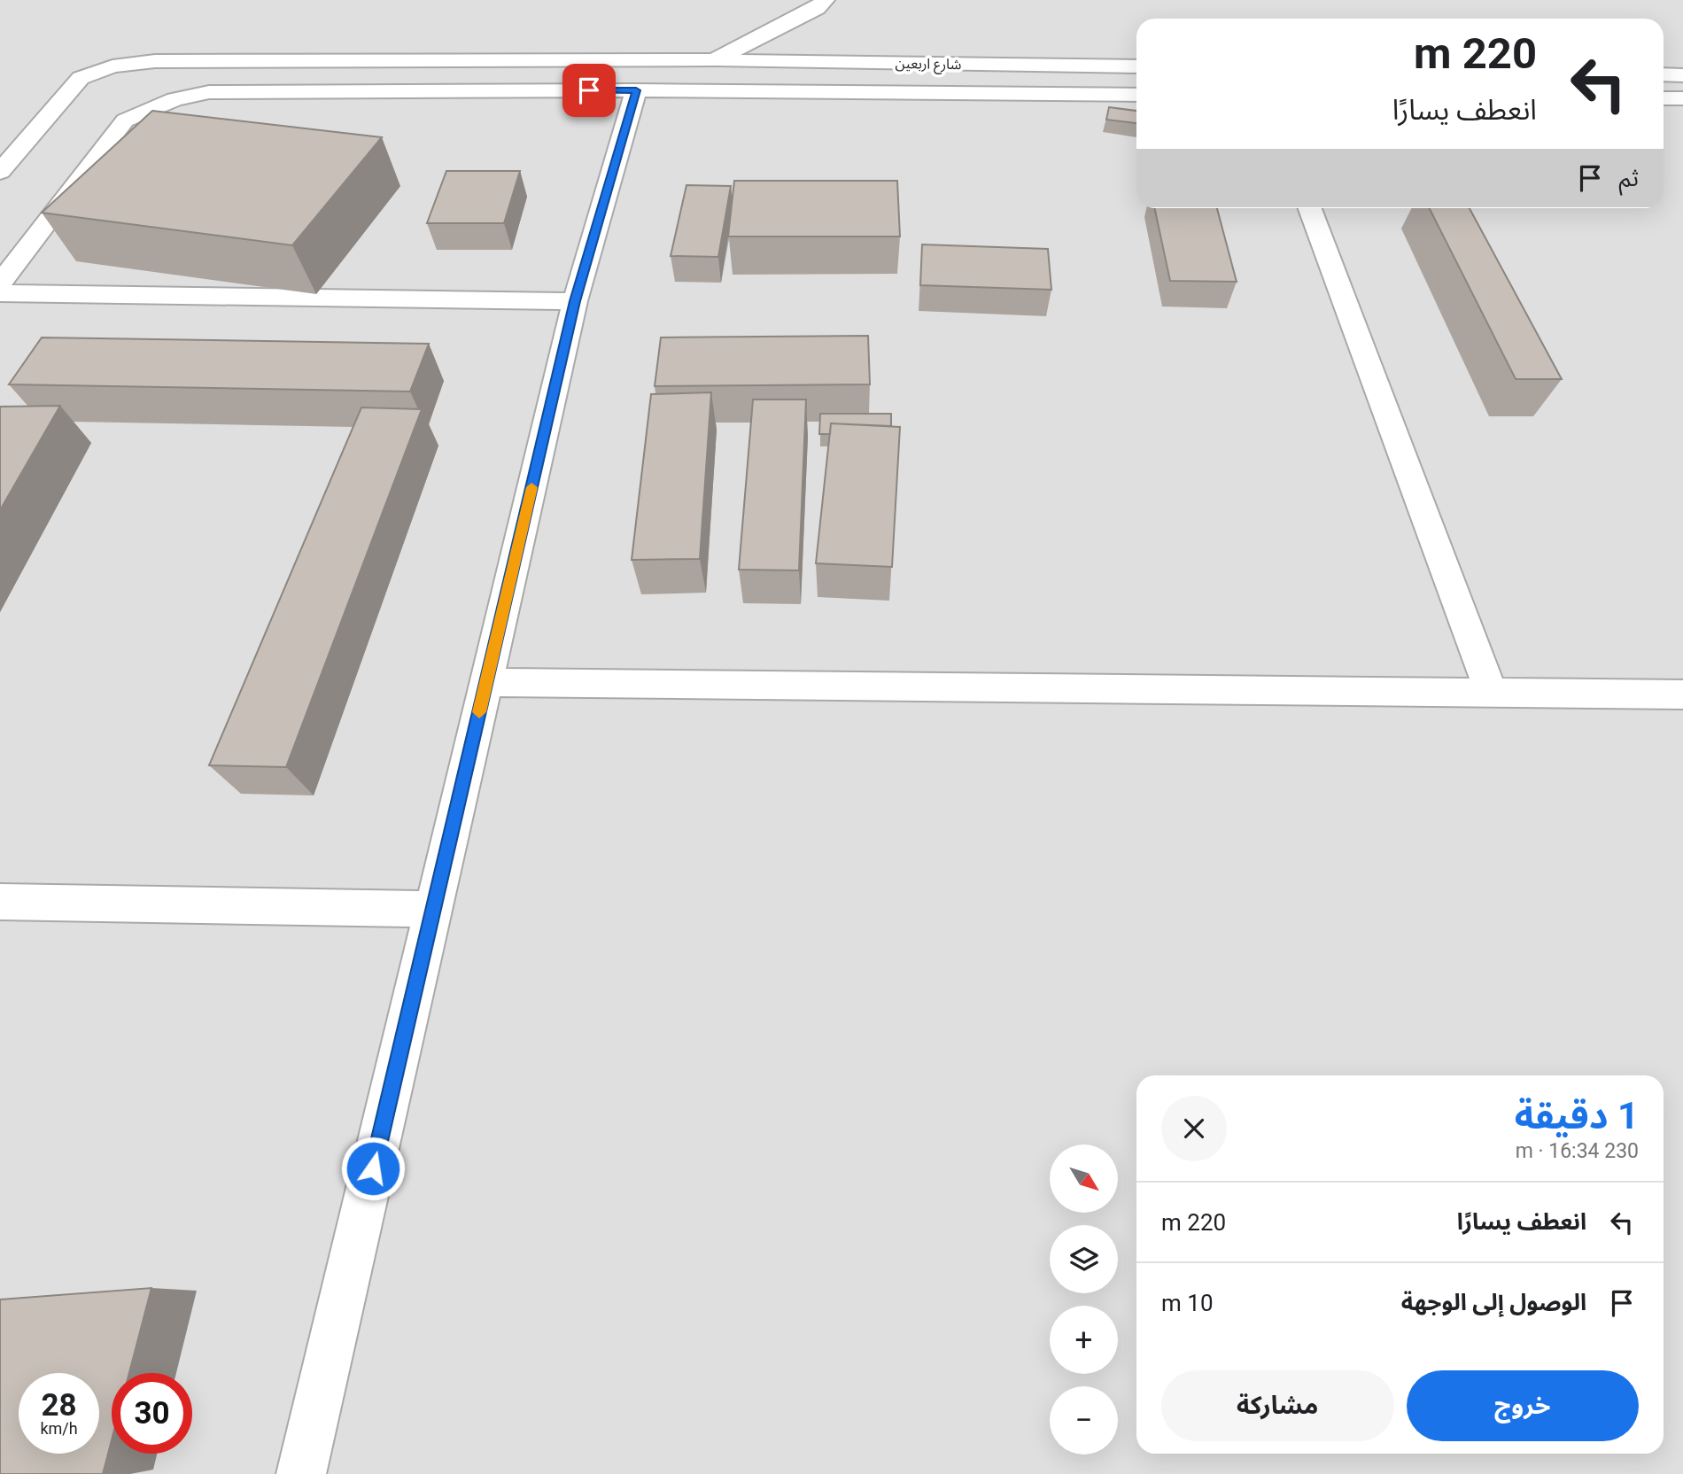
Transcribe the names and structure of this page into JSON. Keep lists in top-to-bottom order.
{
  "streets": {
    "street": ["شارع اربعين"]
  },
  "north": "bottom right",
  "page": {
    "turn": ["220 m", "انعطف يسارًا"],
    "then": "ثم",
    "heading": ["1 دقيقة", "230 m · 16:34"],
    "map_buttons": ["+", "−"],
    "list": [
      {
        "name": "انعطف يسارًا",
        "value": "220 m"
      },
      {
        "name": "الوصول إلى الوجهة",
        "value": "10 m"
      }
    ],
    "buttons": ["خروج", "مشاركة"],
    "speed": "28 km/h",
    "limit": "30"
  }
}
